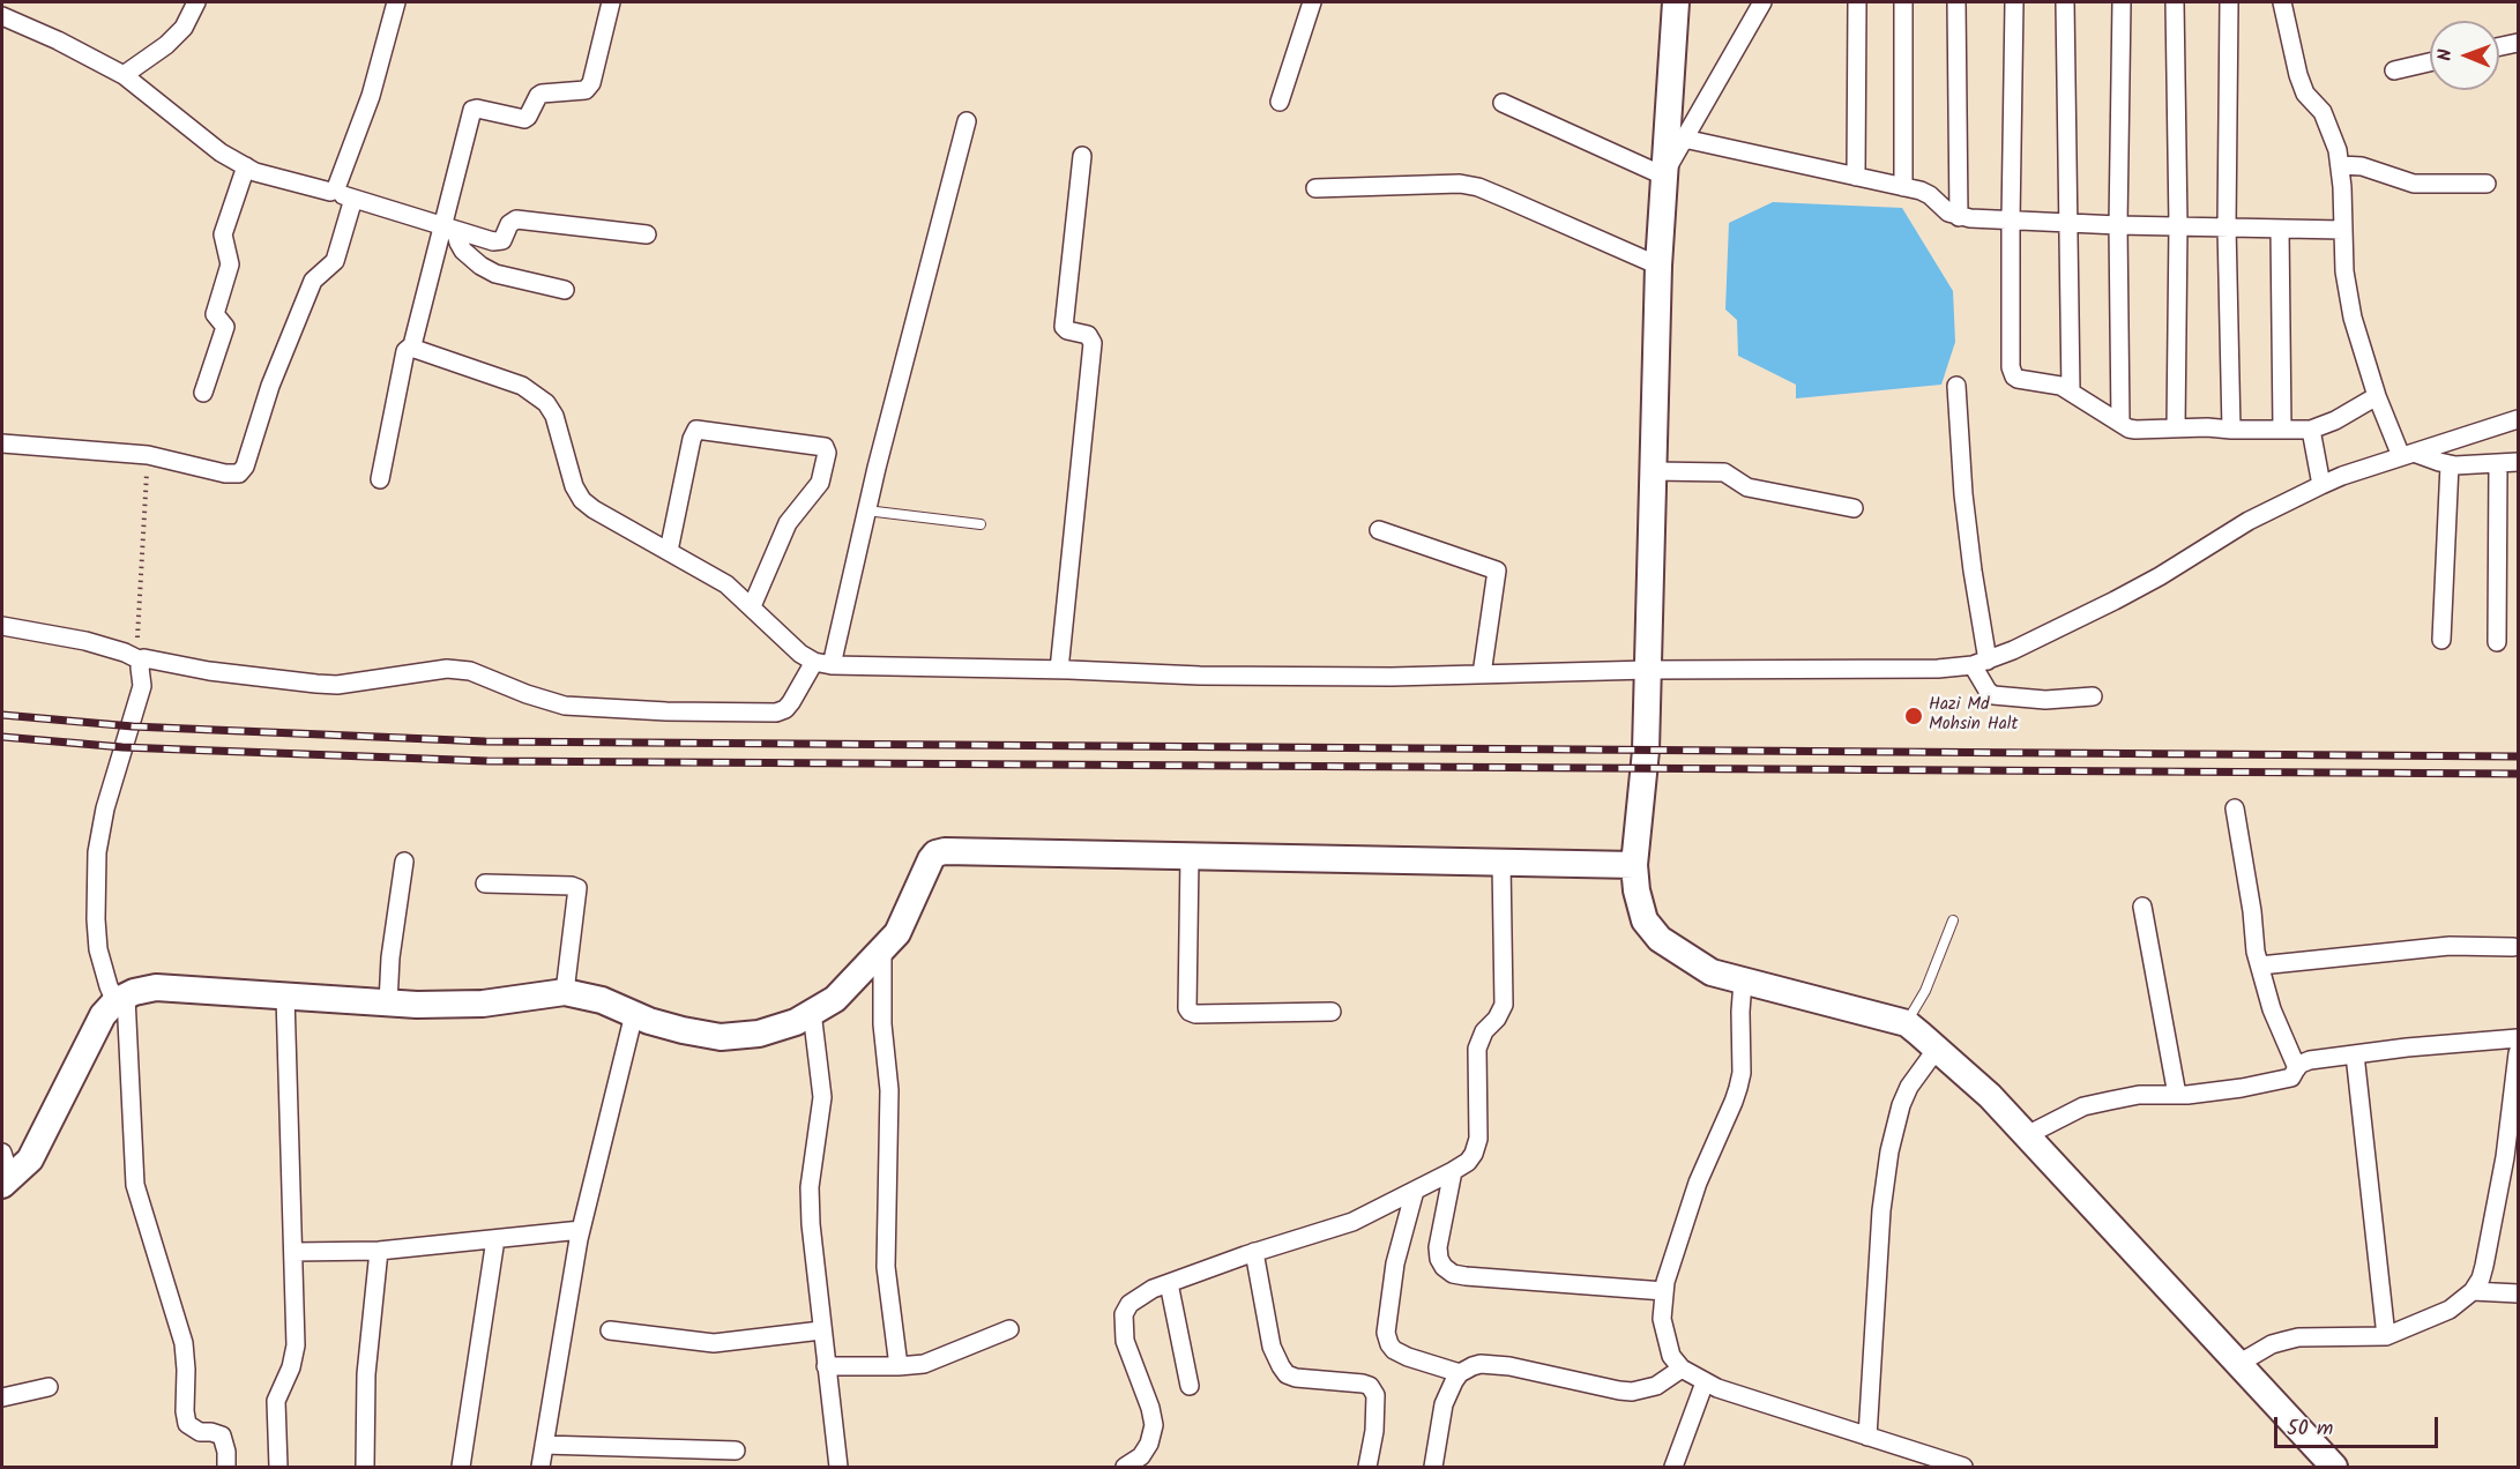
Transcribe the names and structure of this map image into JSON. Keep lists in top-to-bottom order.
{
  "places": ["Hazi Md Mohsin Halt"],
  "scale_bar": "50 m",
  "north": "left"
}
